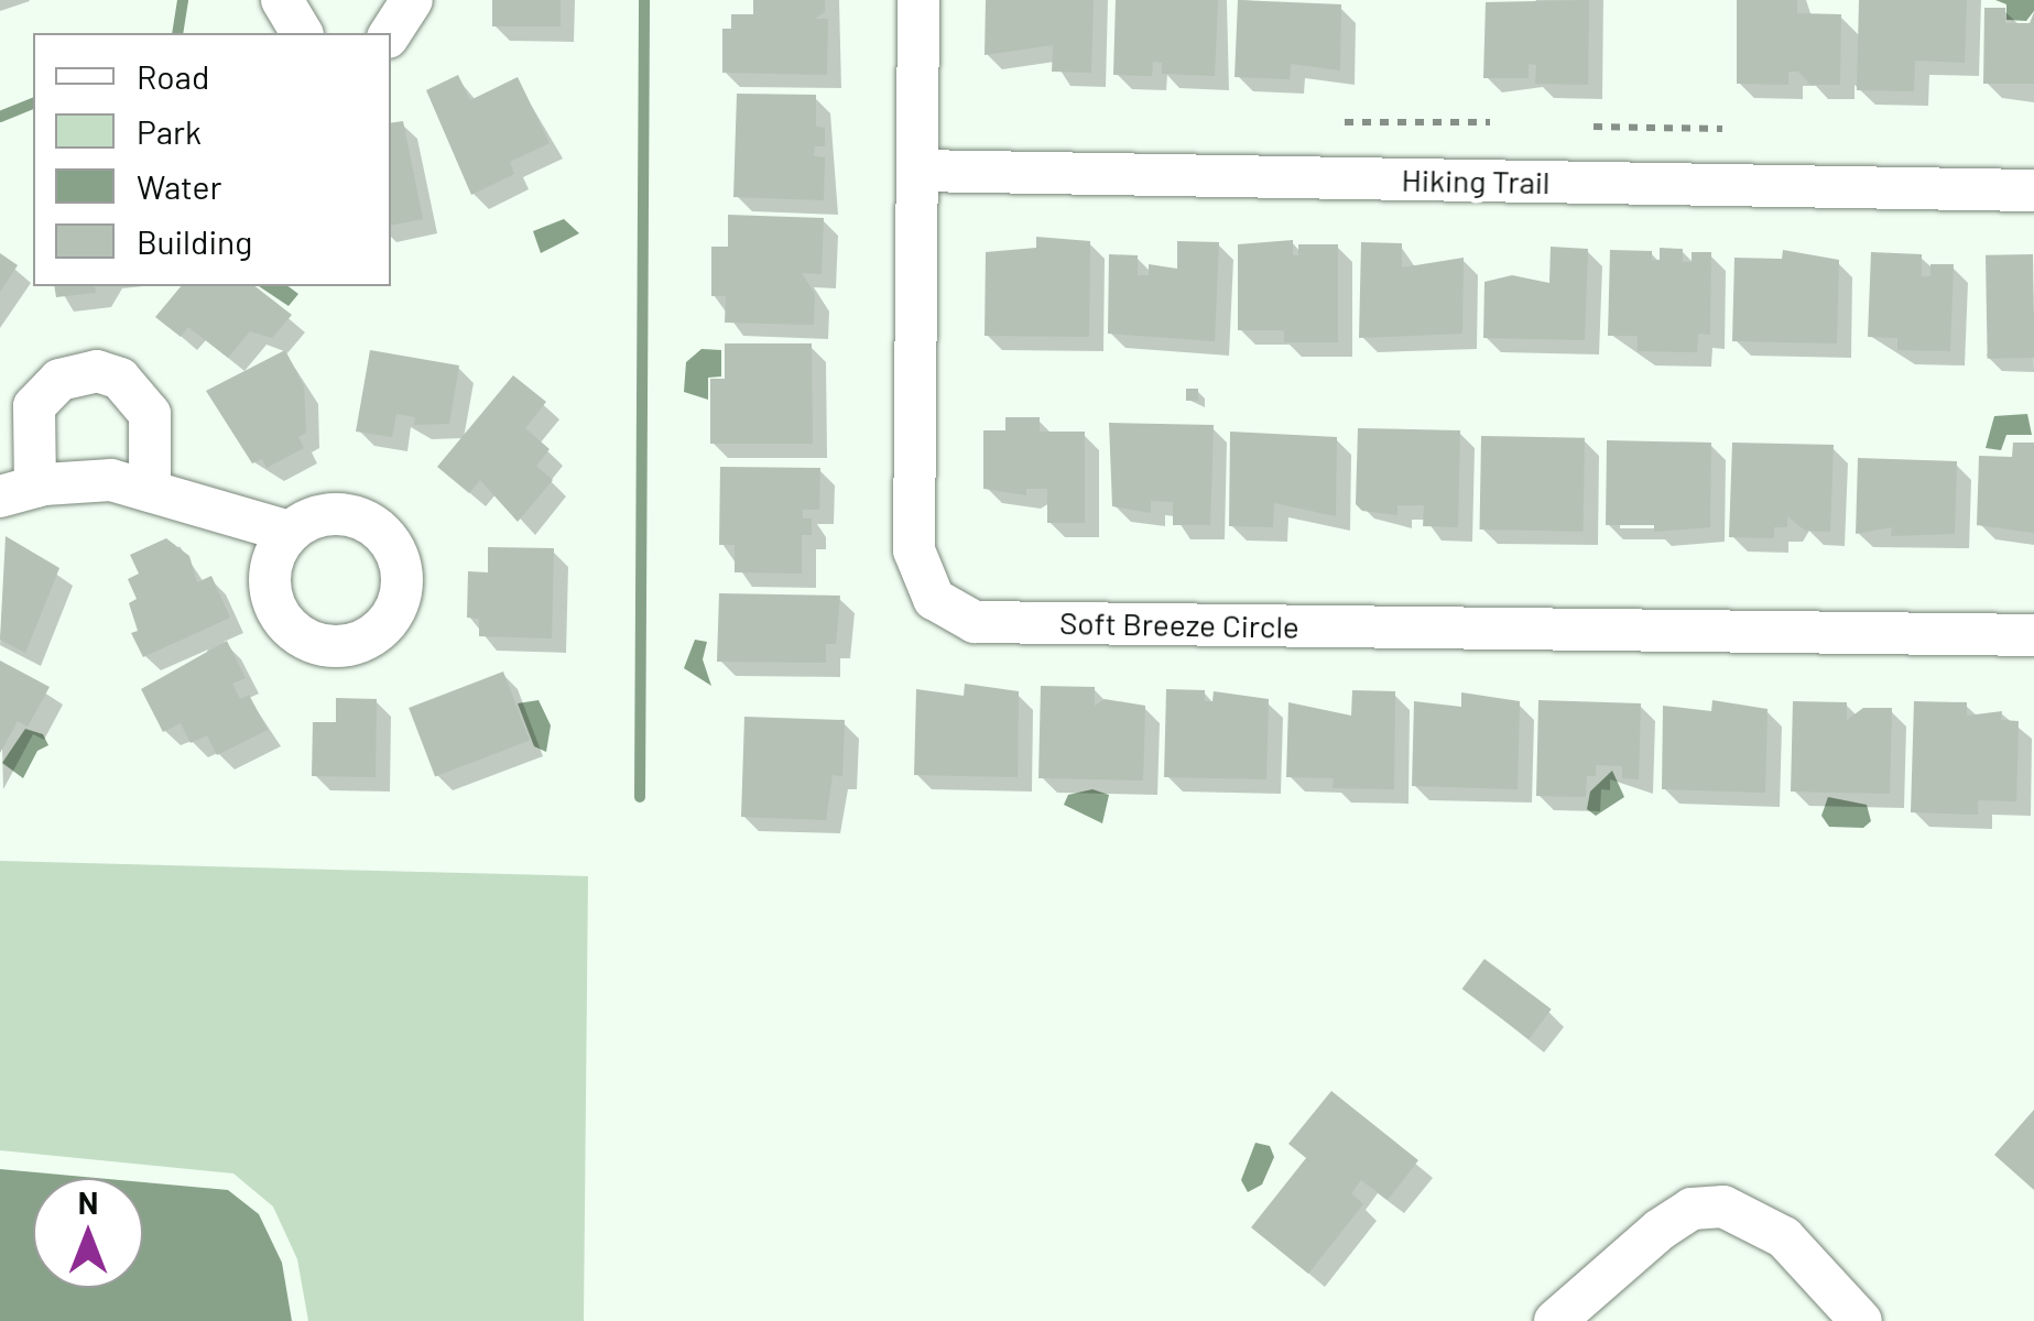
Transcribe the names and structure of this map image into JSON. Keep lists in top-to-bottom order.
{
  "streets": {
    "street": ["Hiking Trail", "Soft Breeze Circle"]
  },
  "crossings": [
    ["Hiking Trail", "Soft Breeze Circle"]
  ],
  "legend": [
    "Road",
    "Park",
    "Water",
    "Building"
  ],
  "north": "top"
}
